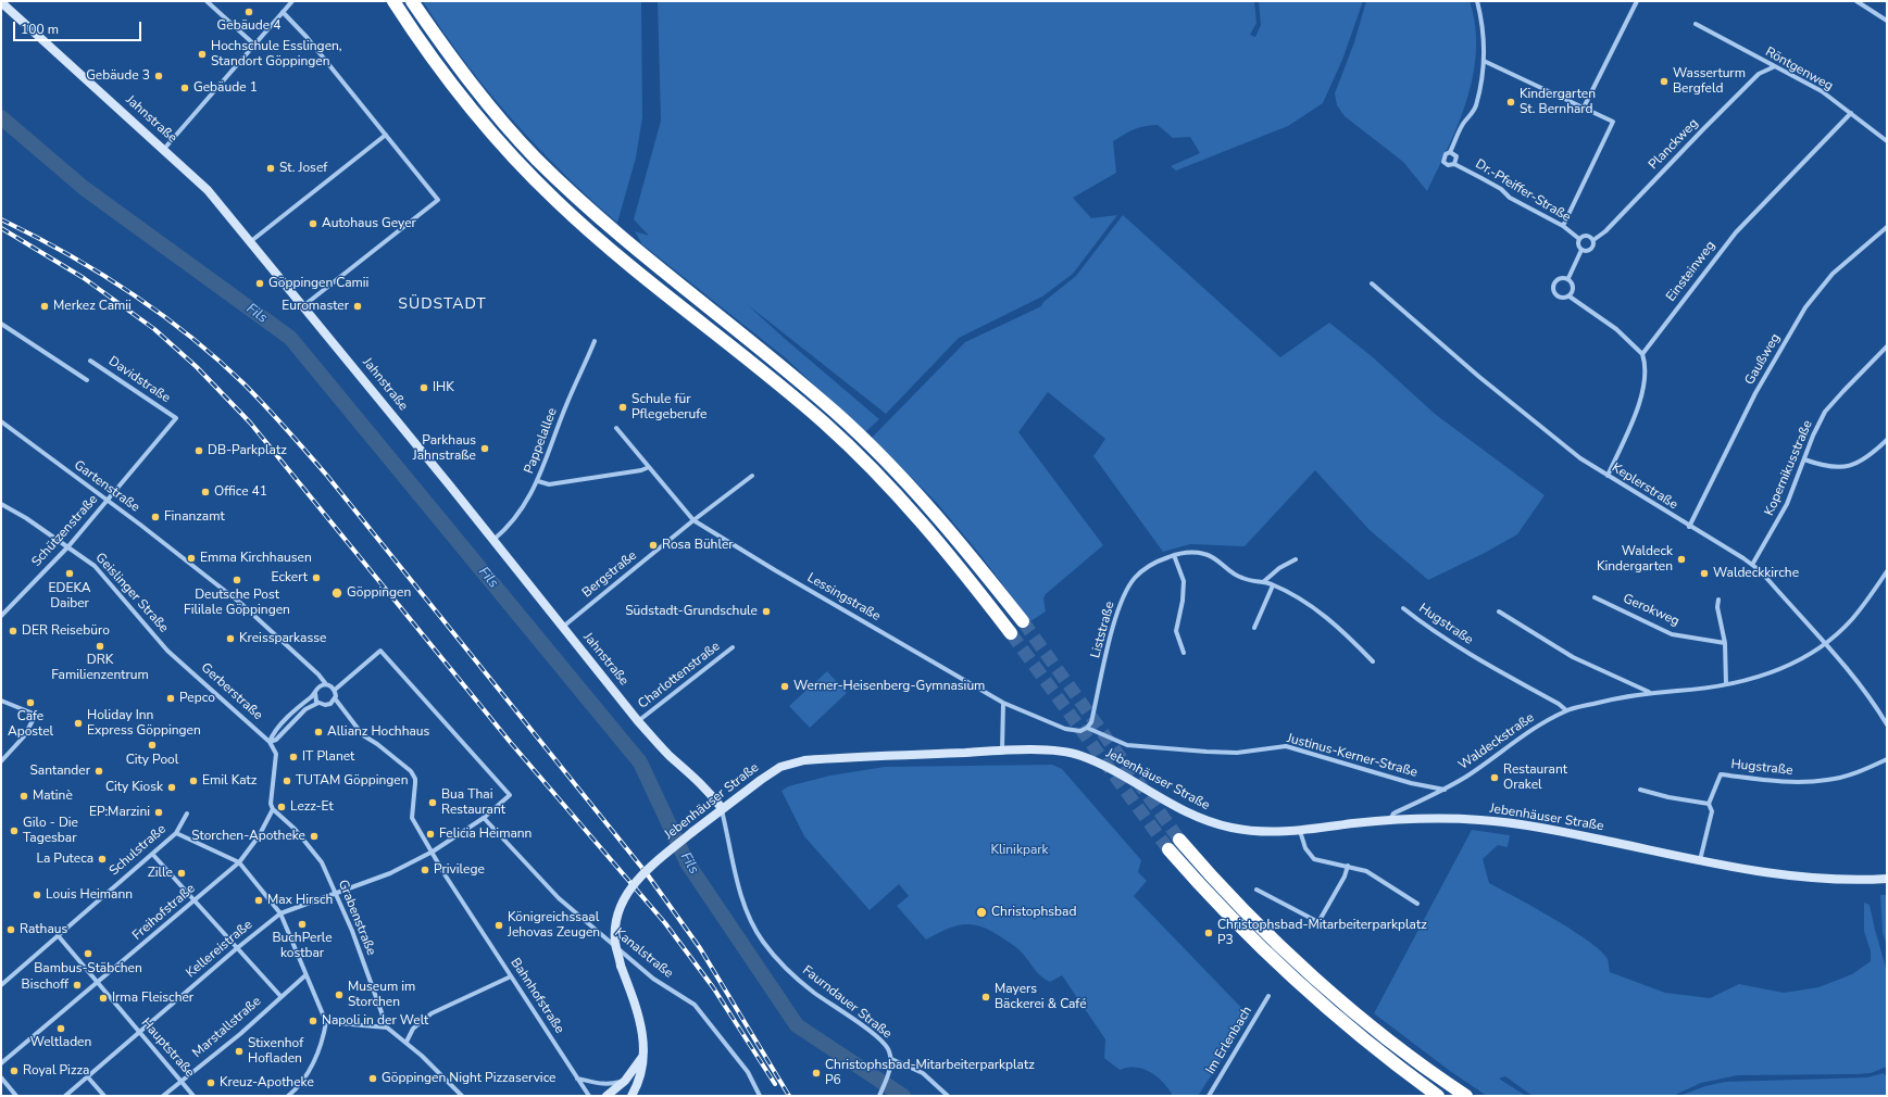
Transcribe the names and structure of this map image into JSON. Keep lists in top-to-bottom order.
{
  "streets": {
    "main road": ["Jahnstraße", "Jebenhäuser Straße"],
    "street": [
      "Röntgenweg",
      "Planckweg",
      "Dr.-Pfeiffer-Straße",
      "Einsteinweg",
      "Gaußweg",
      "Davidstraße",
      "Pappelallee",
      "Kopernikusstraße",
      "Gartenstraße",
      "Keplerstraße",
      "Schützenstraße",
      "Bergstraße",
      "Geislinger Straße",
      "Lessingstraße",
      "Gerokweg",
      "Hugstraße",
      "Liststraße",
      "Charlottenstraße",
      "Gerberstraße",
      "Waldeckstraße",
      "Justinus-Kerner-Straße",
      "Schulstraße",
      "Freihofstraße",
      "Grabenstraße",
      "Kellereistraße",
      "Kanalstraße",
      "Bahnhofstraße",
      "Faurndauer Straße",
      "Marstallstraße",
      "Im Erlenbach",
      "Hauptstraße"
    ]
  },
  "crossings": [
    ["Röntgenweg", "Planckweg"],
    ["Röntgenweg", "Einsteinweg"],
    ["Jahnstraße", "Pappelallee"],
    ["Jahnstraße", "Bergstraße"],
    ["Jahnstraße", "Charlottenstraße"],
    ["Jahnstraße", "Jebenhäuser Straße"],
    ["Jahnstraße", "Faurndauer Straße"],
    ["Planckweg", "Dr.-Pfeiffer-Straße"],
    ["Gaußweg", "Keplerstraße"],
    ["Davidstraße", "Schützenstraße"],
    ["Kopernikusstraße", "Keplerstraße"],
    ["Gartenstraße", "Schützenstraße"],
    ["Gartenstraße", "Kellereistraße"],
    ["Gartenstraße", "Bahnhofstraße"],
    ["Keplerstraße", "Waldeckstraße"],
    ["Schützenstraße", "Geislinger Straße"],
    ["Bergstraße", "Lessingstraße"],
    ["Geislinger Straße", "Gerberstraße"],
    ["Lessingstraße", "Justinus-Kerner-Straße"],
    ["Hugstraße", "Waldeckstraße"],
    ["Hugstraße", "Jebenhäuser Straße"],
    ["Liststraße", "Justinus-Kerner-Straße"],
    ["Gerberstraße", "Freihofstraße"],
    ["Waldeckstraße", "Justinus-Kerner-Straße"],
    ["Waldeckstraße", "Jebenhäuser Straße"],
    ["Jebenhäuser Straße", "Faurndauer Straße"],
    ["Schulstraße", "Hauptstraße"],
    ["Freihofstraße", "Grabenstraße"],
    ["Freihofstraße", "Hauptstraße"],
    ["Grabenstraße", "Kellereistraße"],
    ["Kellereistraße", "Kanalstraße"],
    ["Kellereistraße", "Bahnhofstraße"],
    ["Kellereistraße", "Hauptstraße"],
    ["Marstallstraße", "Hauptstraße"]
  ],
  "districts": ["SÜDSTADT"],
  "water": ["Fils"],
  "parks": ["Klinikpark"],
  "places": [
    "Gebäude 4",
    "Hochschule Esslingen, Standort Göppingen",
    "Gebäude 3",
    "Wasserturm Bergfeld",
    "Gebäude 1",
    "Kindergarten St. Bernhard",
    "St. Josef",
    "Autohaus Geyer",
    "Göppingen Camii",
    "Merkez Camii",
    "Euromaster",
    "IHK",
    "Schule für Pflegeberufe",
    "Parkhaus Jahnstraße",
    "DB-Parkplatz",
    "Office 41",
    "Finanzamt",
    "Rosa Bühler",
    "Emma Kirchhausen",
    "Waldeck Kindergarten",
    "EDEKA Daiber",
    "Waldeckkirche",
    "Eckert",
    "Deutsche Post Fililale Göppingen",
    "Göppingen",
    "Südstadt-Grundschule",
    "DER Reisebüro",
    "Kreissparkasse",
    "DRK Familienzentrum",
    "Werner-Heisenberg-Gymnasium",
    "Pepco",
    "Cafe Apostel",
    "Holiday Inn Express Göppingen",
    "Allianz Hochhaus",
    "City Pool",
    "IT Planet",
    "Santander",
    "Restaurant Orakel",
    "Emil Katz",
    "TUTAM Göppingen",
    "City Kiosk",
    "Matinè",
    "Bua Thai Restaurant",
    "Lezz-Et",
    "EP:Marzini",
    "Gilo - Die Tagesbar",
    "Felicia Heimann",
    "Storchen-Apotheke",
    "La Puteca",
    "Privilege",
    "Zille",
    "Louis Heimann",
    "Max Hirsch",
    "Christophsbad",
    "BuchPerle kostbar",
    "Königreichssaal Jehovas Zeugen",
    "Rathaus",
    "Christophsbad-Mitarbeiterparkplatz P3",
    "Bambus-Stäbchen",
    "Bischoff",
    "Museum im Storchen",
    "Mayers Bäckerei & Café",
    "Irma Fleischer",
    "Napoli in der Welt",
    "Weltladen",
    "Stixenhof Hofladen",
    "Royal Pizza",
    "Christophsbad-Mitarbeiterparkplatz P6",
    "Göppingen Night Pizzaservice",
    "Kreuz-Apotheke"
  ],
  "scale_bar": "100 m"
}
